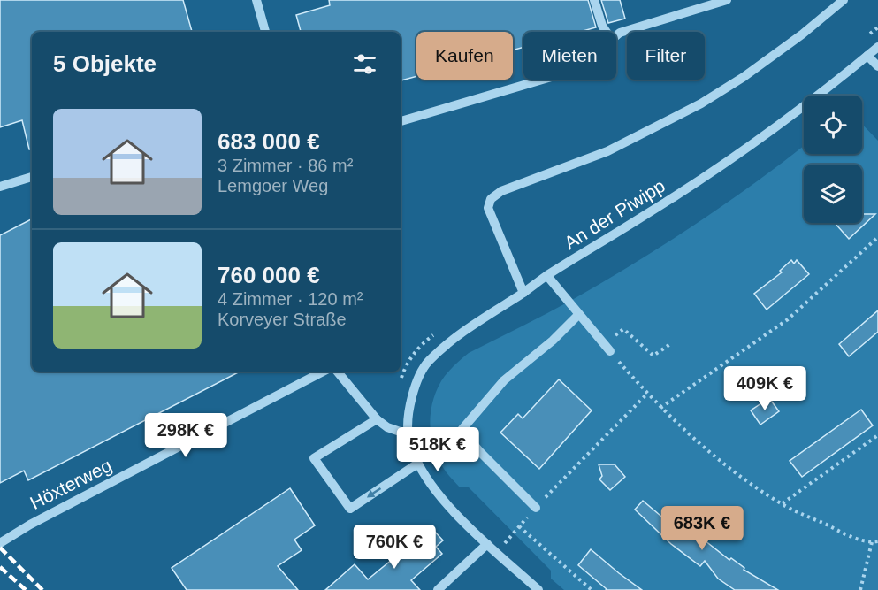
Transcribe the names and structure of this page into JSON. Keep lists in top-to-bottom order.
{
  "streets": {
    "street": ["An der Piwipp", "Höxterweg"]
  },
  "page": {
    "chip": ["Kaufen", "Mieten", "Filter"],
    "heading": "5 Objekte",
    "list": [
      {
        "name": "683 000 €",
        "note": "3 Zimmer · 86 m² · Lemgoer Weg"
      },
      {
        "name": "760 000 €",
        "note": "4 Zimmer · 120 m² · Korveyer Straße"
      }
    ],
    "price": [
      "409K €",
      "298K €",
      "518K €",
      "683K €",
      "760K €"
    ]
  }
}
